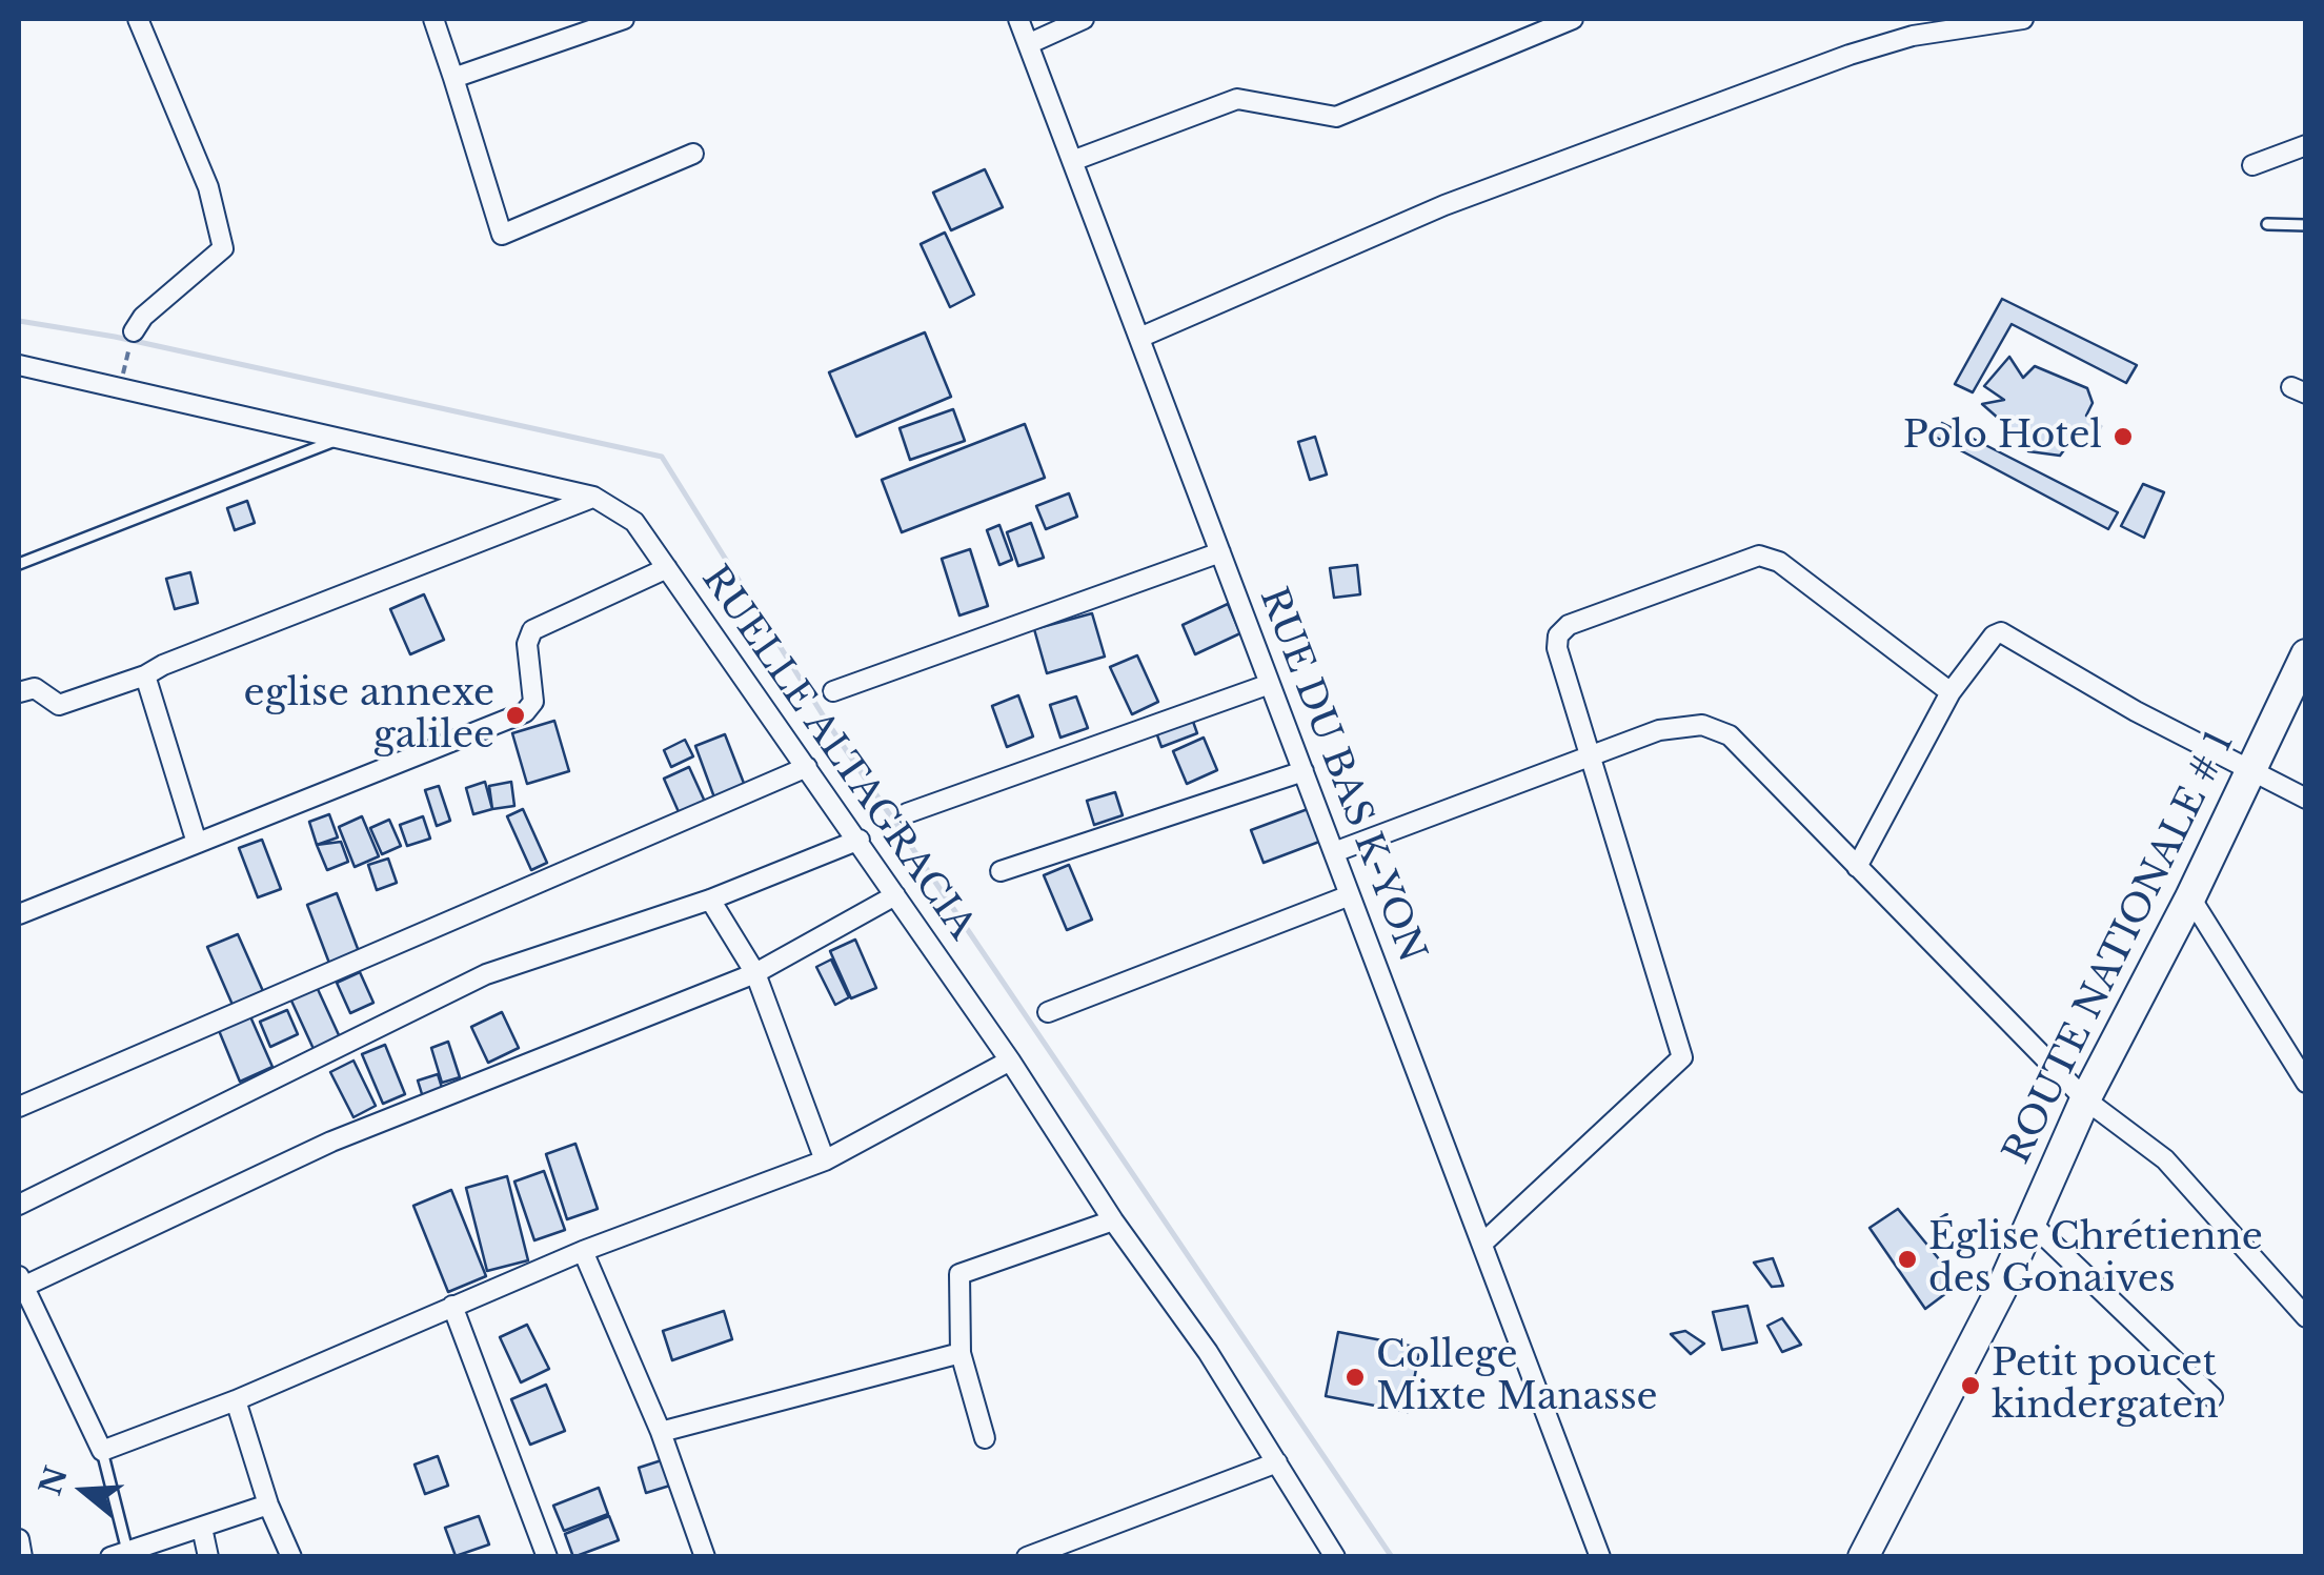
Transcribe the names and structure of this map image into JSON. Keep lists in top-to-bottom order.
{
  "streets": {
    "main road": ["ROUTE NATIONALE # 1"],
    "street": ["RUELLE ALTAGRACIA", "RUE DU BAS K-YON"]
  },
  "places": [
    "Polo Hotel",
    "eglise annexe galilee",
    "Église Chrétienne des Gonaives",
    "College Mixte Manasse",
    "Petit poucet kindergaten"
  ],
  "north": "left"
}
